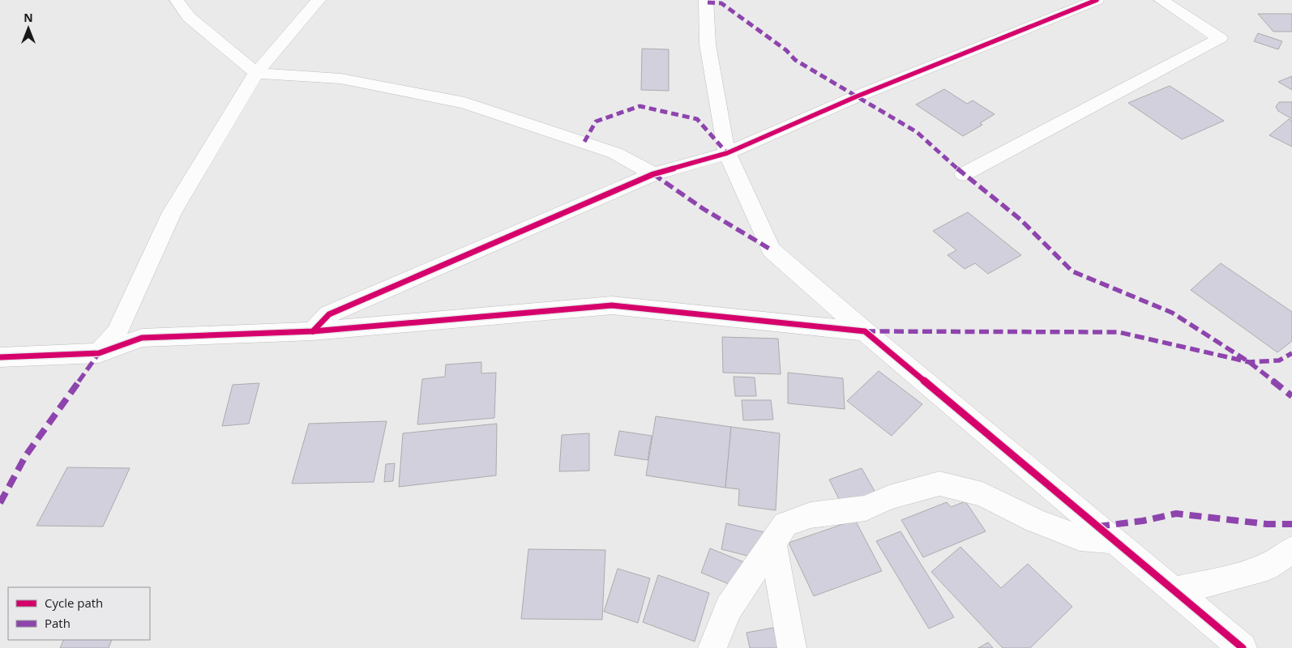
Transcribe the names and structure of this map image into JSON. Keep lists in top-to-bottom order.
{
  "legend": ["Cycle path", "Path"],
  "north": "top"
}
